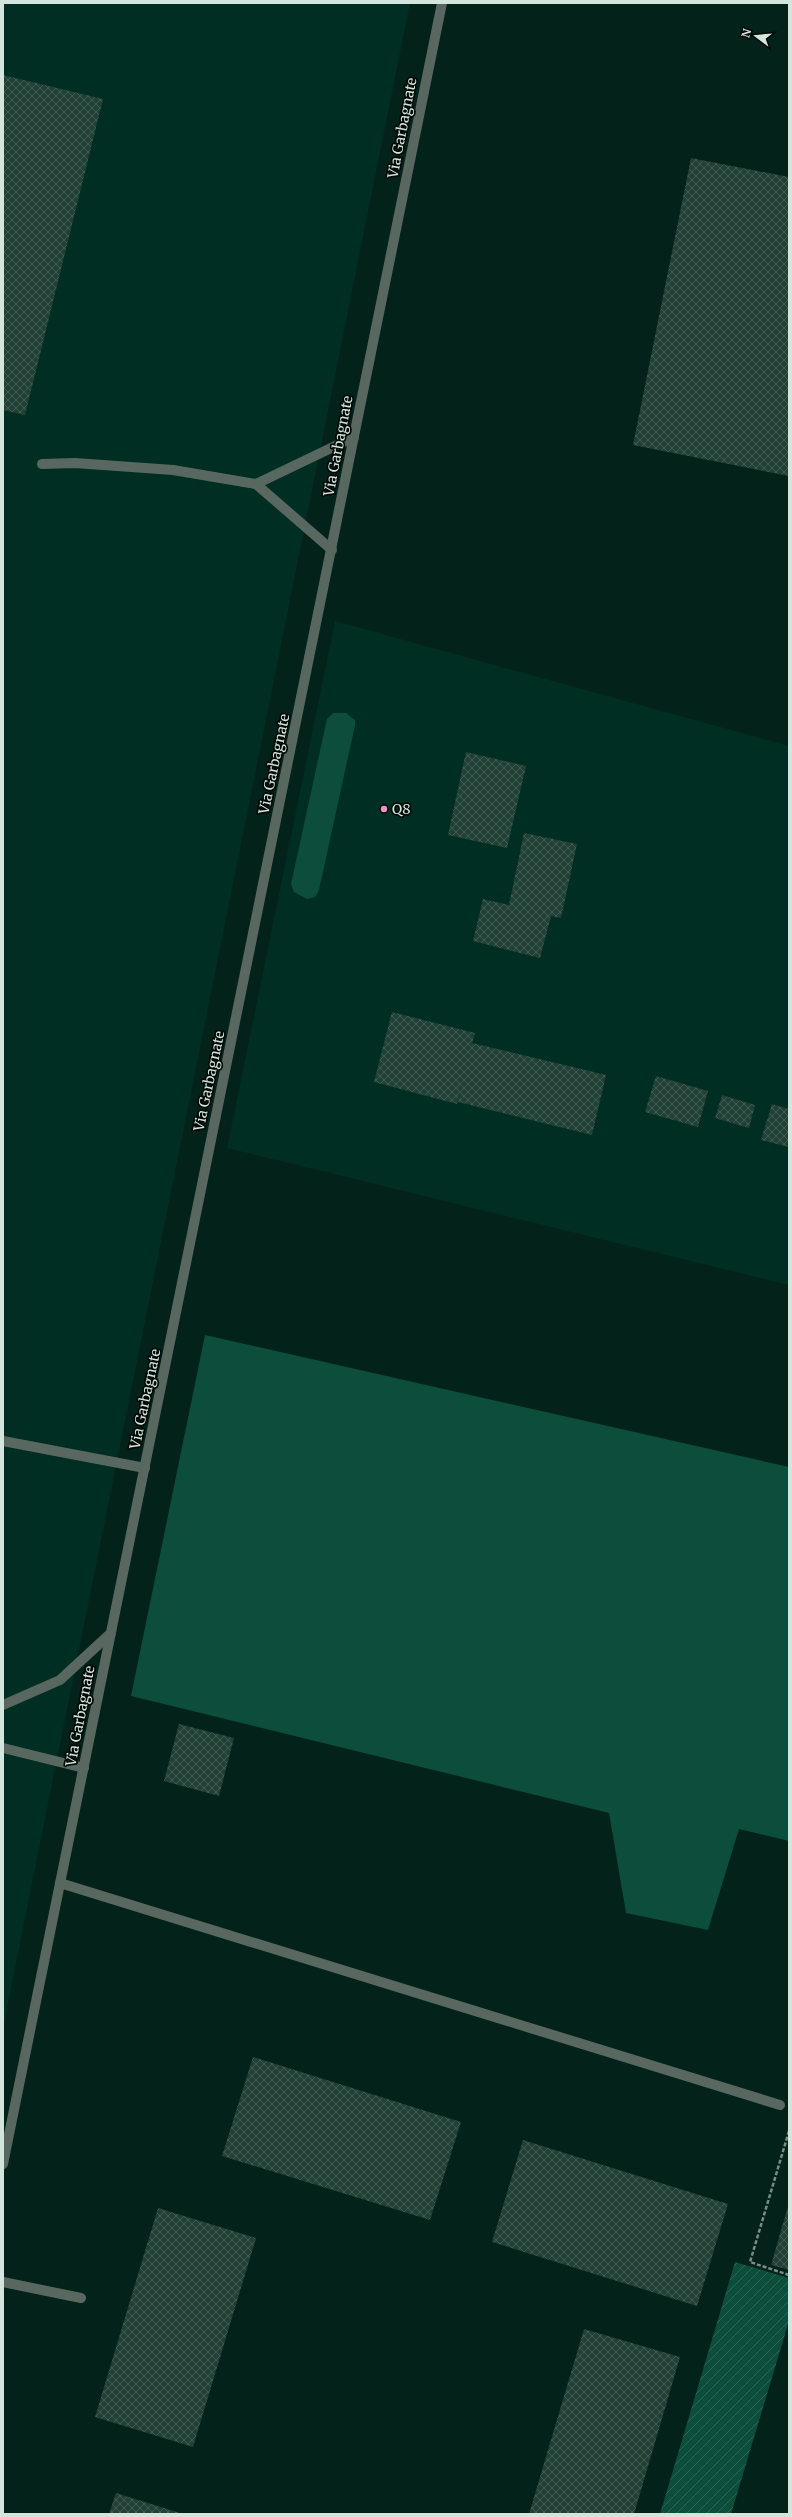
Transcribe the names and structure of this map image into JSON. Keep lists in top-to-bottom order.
{
  "streets": {
    "street": ["Via Garbagnate"]
  },
  "places": ["Q8"],
  "north": "left"
}
